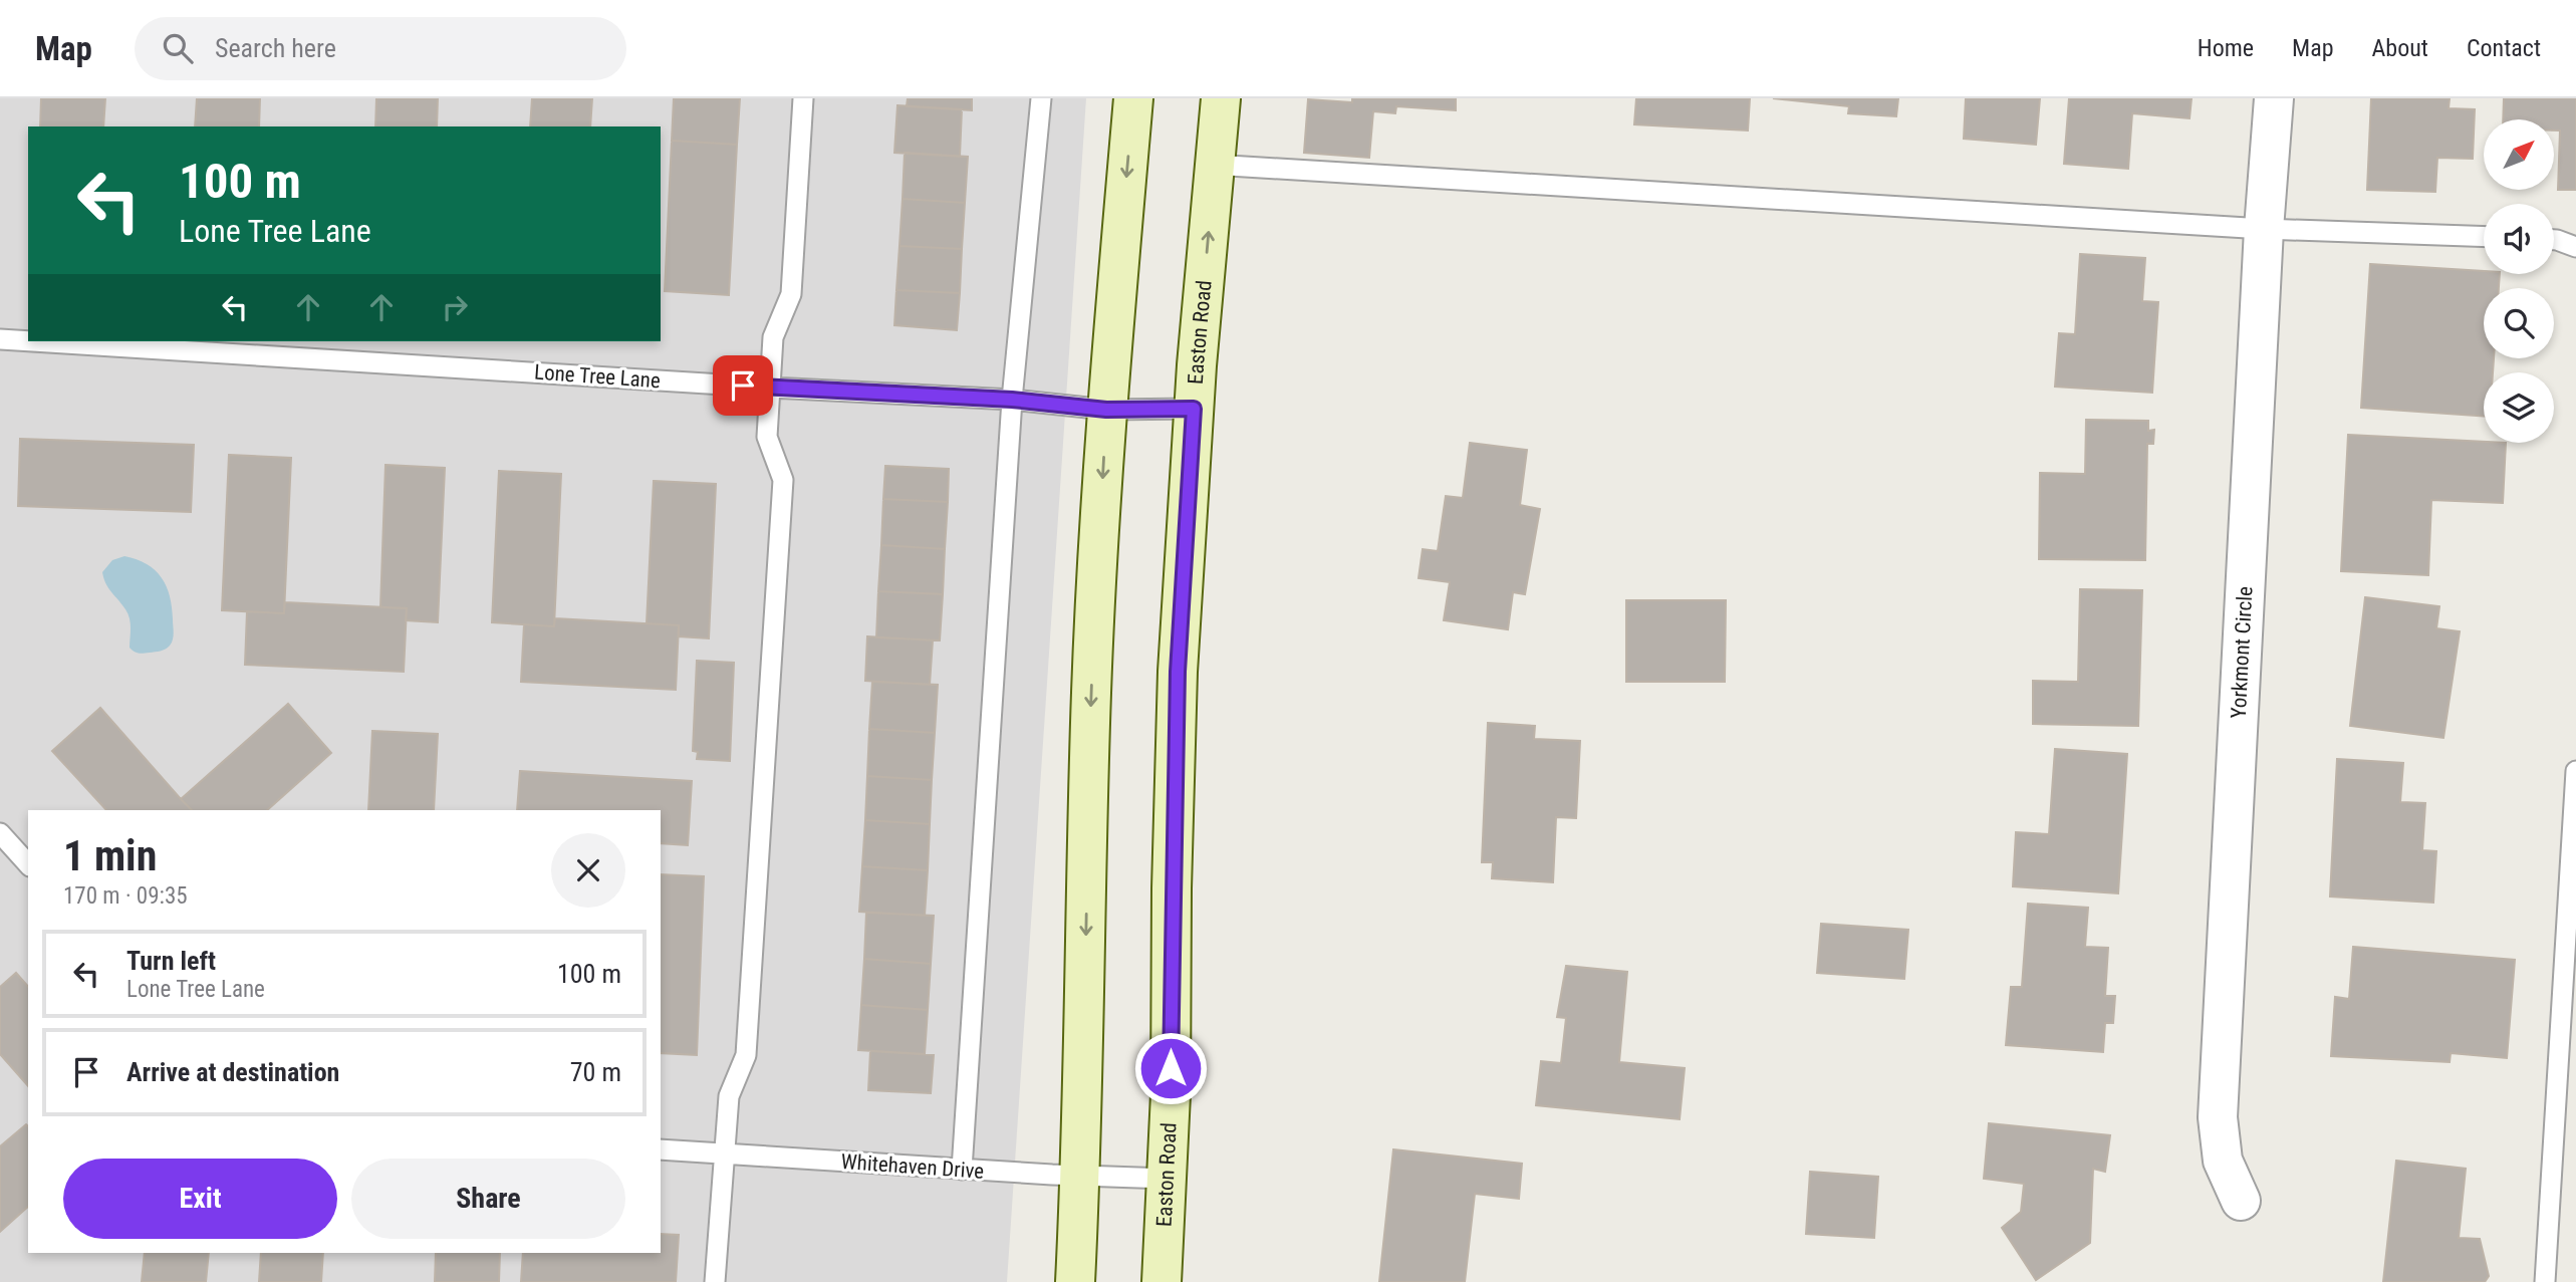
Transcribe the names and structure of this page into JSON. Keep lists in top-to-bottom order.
{
  "streets": {
    "main road": ["Easton Road"],
    "street": ["Yorkmont Circle"],
    "lane": ["Lone Tree Lane", "Whitehaven Drive"]
  },
  "crossings": [
    ["Easton Road", "Lone Tree Lane"],
    ["Easton Road", "Whitehaven Drive"]
  ],
  "north": "top right",
  "page": {
    "header": "Map",
    "search": "Search here",
    "nav": [
      "Home",
      "Map",
      "About",
      "Contact"
    ],
    "turn": ["100 m", "Lone Tree Lane"],
    "heading": ["1 min", "170 m · 09:35"],
    "list": [
      {
        "name": "Turn left",
        "note": "Lone Tree Lane",
        "value": "100 m"
      },
      {
        "name": "Arrive at destination",
        "value": "70 m"
      }
    ],
    "buttons": ["Exit", "Share"]
  }
}
